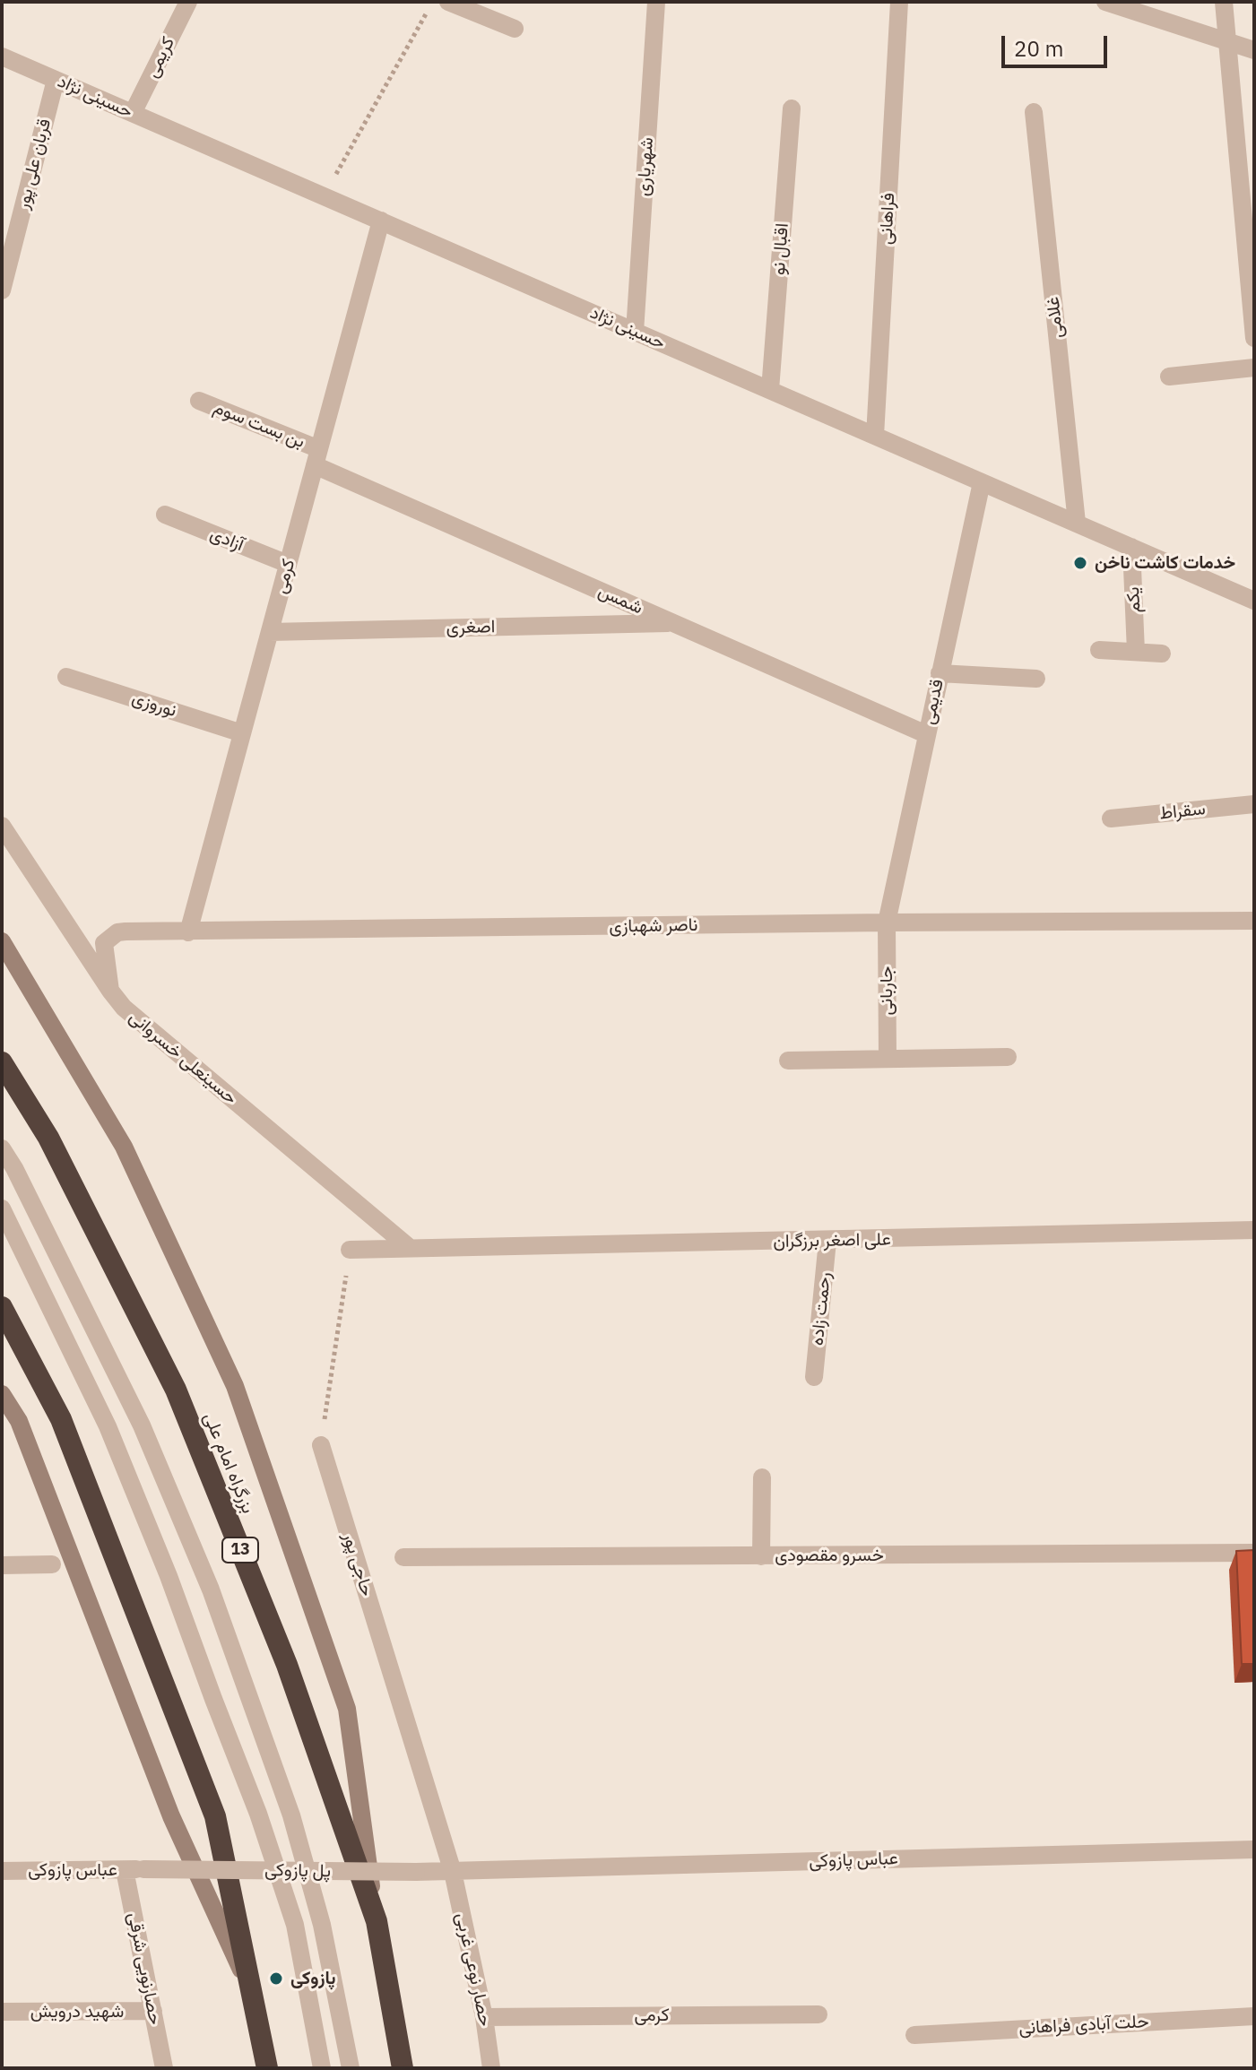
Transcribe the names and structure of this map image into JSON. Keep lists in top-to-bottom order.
{
  "streets": {
    "highway": ["بزرگراه امام علی", "13"],
    "street": [
      "کریمی",
      "حسینی نژاد",
      "قربان علی پور",
      "شهریاری",
      "فراهانی",
      "اقبال نو",
      "غلامی",
      "بن بست سوم",
      "آزادی",
      "کرمی",
      "شمس",
      "یکم",
      "اصغری",
      "قدیمی",
      "نوروزی",
      "سقراط",
      "ناصر شهبازی",
      "جاربانی",
      "حسینعلی خسروانی",
      "علی اصغر برزگران",
      "رحمت زاده",
      "خسرو مقصودی",
      "حاجی پور",
      "عباس پازوکی",
      "پل پازوکی",
      "حصارنویی شرقی",
      "حصار نوعی غربی",
      "شهید درویش",
      "حلت آبادی فراهانی"
    ]
  },
  "crossings": [
    ["کریمی", "حسینی نژاد"],
    ["حسینی نژاد", "قربان علی پور"],
    ["حسینی نژاد", "شهریاری"],
    ["حسینی نژاد", "فراهانی"],
    ["حسینی نژاد", "اقبال نو"],
    ["حسینی نژاد", "غلامی"],
    ["حسینی نژاد", "کرمی"],
    ["حسینی نژاد", "یکم"],
    ["حسینی نژاد", "قدیمی"],
    ["بن بست سوم", "کرمی"],
    ["بن بست سوم", "شمس"],
    ["آزادی", "کرمی"],
    ["کرمی", "شمس"],
    ["کرمی", "اصغری"],
    ["کرمی", "نوروزی"],
    ["کرمی", "ناصر شهبازی"],
    ["کرمی", "حصار نوعی غربی"],
    ["شمس", "اصغری"],
    ["شمس", "قدیمی"],
    ["قدیمی", "ناصر شهبازی"],
    ["قدیمی", "جاربانی"],
    ["ناصر شهبازی", "جاربانی"],
    ["ناصر شهبازی", "حسینعلی خسروانی"],
    ["حسینعلی خسروانی", "علی اصغر برزگران"],
    ["علی اصغر برزگران", "رحمت زاده"],
    ["حاجی پور", "عباس پازوکی"],
    ["حاجی پور", "پل پازوکی"],
    ["حاجی پور", "حصار نوعی غربی"],
    ["عباس پازوکی", "پل پازوکی"],
    ["عباس پازوکی", "حصارنویی شرقی"],
    ["عباس پازوکی", "حصار نوعی غربی"],
    ["پل پازوکی", "حصار نوعی غربی"],
    ["حصارنویی شرقی", "شهید درویش"]
  ],
  "places": ["خدمات کاشت ناخن", "پازوکی"],
  "scale_bar": "20 m"
}
